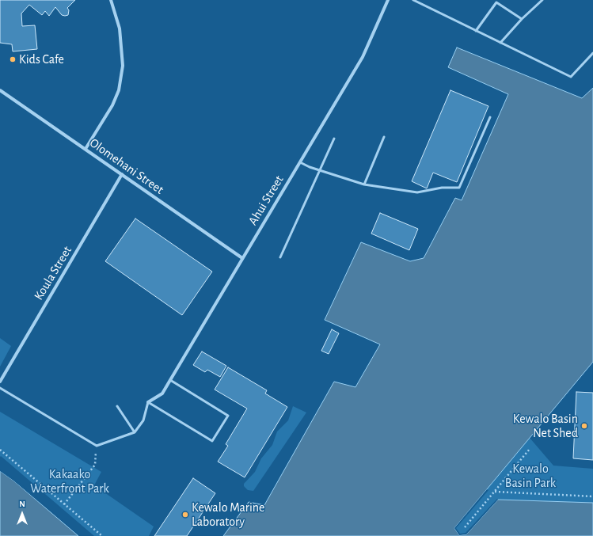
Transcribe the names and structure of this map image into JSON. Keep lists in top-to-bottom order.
{
  "streets": {
    "street": ["Olomehani Street", "Ahui Street", "Koula Street"]
  },
  "crossings": [
    ["Olomehani Street", "Ahui Street"],
    ["Olomehani Street", "Koula Street"]
  ],
  "parks": ["Kewalo Basin Park", "Kakaako Waterfront Park"],
  "places": ["Kids Cafe", "Kewalo Basin Net Shed", "Kewalo Marine Laboratory"],
  "north": "top"
}
